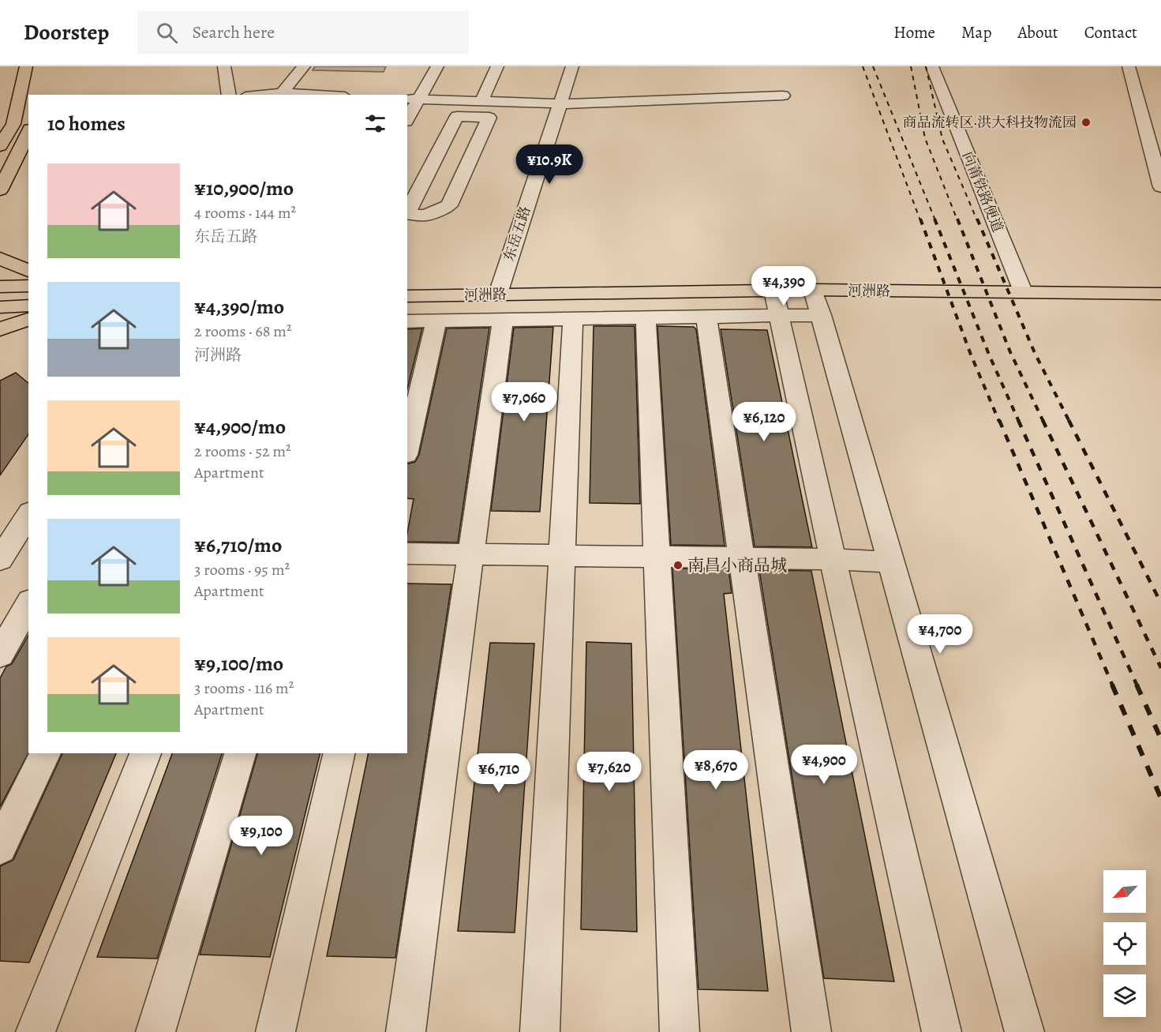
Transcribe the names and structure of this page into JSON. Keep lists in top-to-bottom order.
{
  "streets": {
    "main road": ["河洲路"],
    "street": ["向莆铁路便道", "东岳五路"]
  },
  "crossings": [
    ["向莆铁路便道", "河洲路"],
    ["东岳五路", "河洲路"]
  ],
  "places": ["商品流转区·洪大科技物流园", "南昌小商品城"],
  "north": "bottom left",
  "page": {
    "header": "Doorstep",
    "search": "Search here",
    "nav": [
      "Home",
      "Map",
      "About",
      "Contact"
    ],
    "heading": "10 homes",
    "price": [
      "¥10.9K",
      "¥4,390",
      "¥7,060",
      "¥6,120",
      "¥4,700",
      "¥4,900",
      "¥8,670",
      "¥7,620",
      "¥6,710",
      "¥9,100"
    ],
    "list": [
      {
        "name": "¥10,900/mo",
        "note": "4 rooms · 144 m² · 东岳五路"
      },
      {
        "name": "¥4,390/mo",
        "note": "2 rooms · 68 m² · 河洲路"
      },
      {
        "name": "¥4,900/mo",
        "note": "2 rooms · 52 m² · Apartment"
      },
      {
        "name": "¥6,710/mo",
        "note": "3 rooms · 95 m² · Apartment"
      },
      {
        "name": "¥9,100/mo",
        "note": "3 rooms · 116 m² · Apartment"
      }
    ]
  }
}
